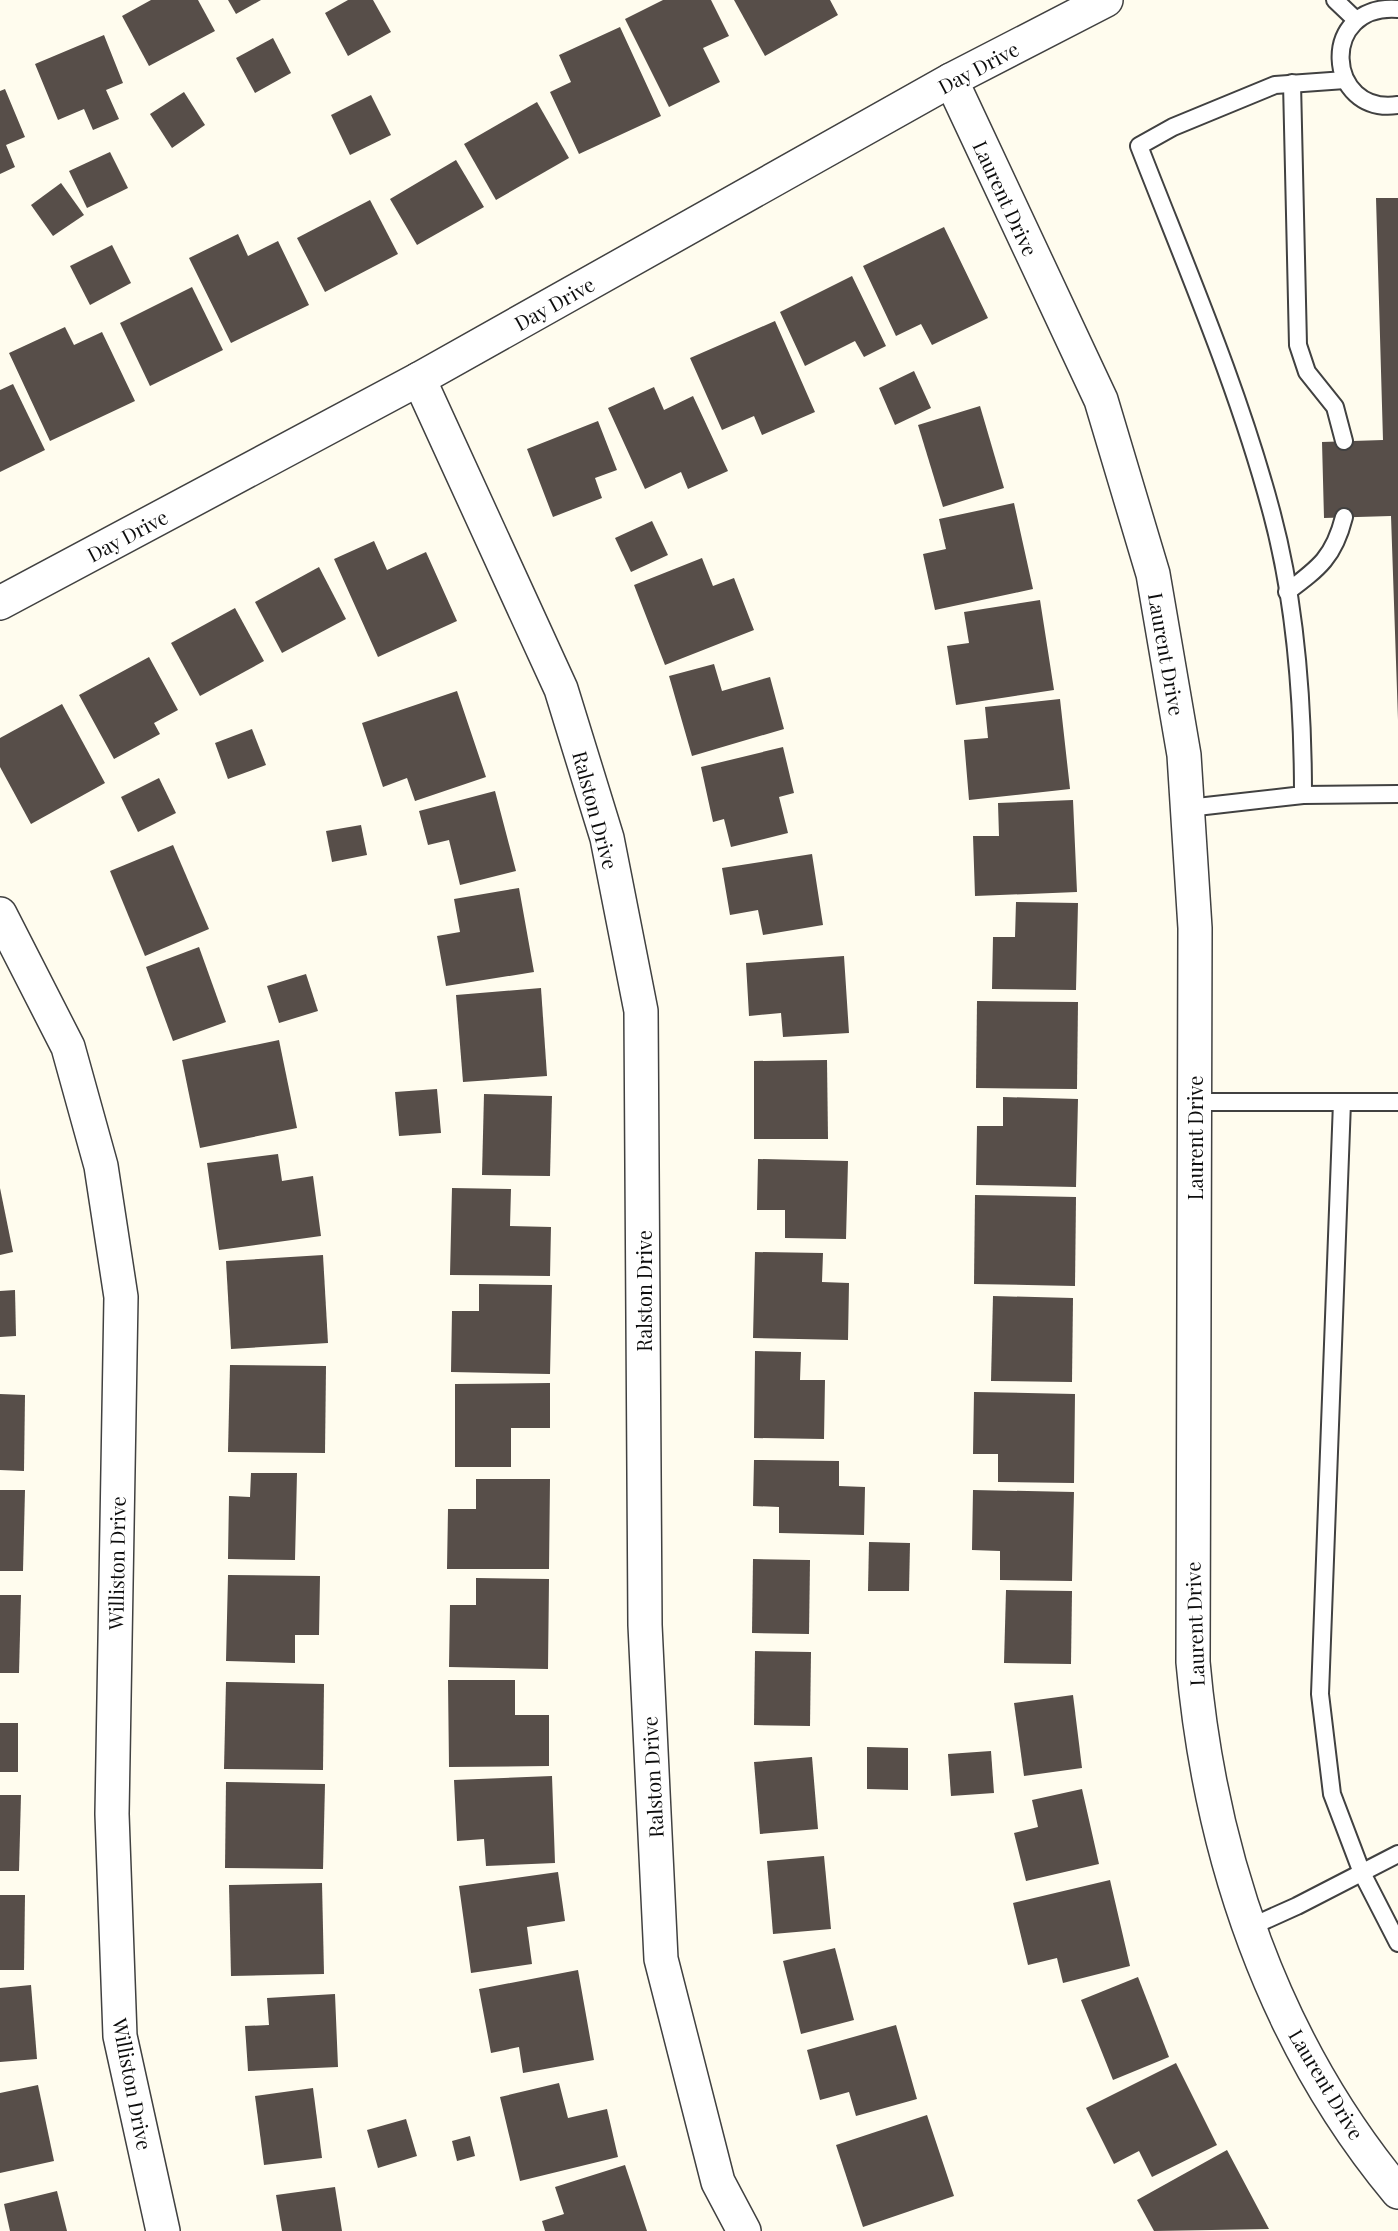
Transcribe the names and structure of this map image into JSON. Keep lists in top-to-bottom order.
{
  "streets": {
    "street": [
      "Day Drive",
      "Laurent Drive",
      "Ralston Drive",
      "Williston Drive"
    ]
  },
  "crossings": [
    ["Day Drive", "Laurent Drive"],
    ["Day Drive", "Ralston Drive"]
  ]
}
